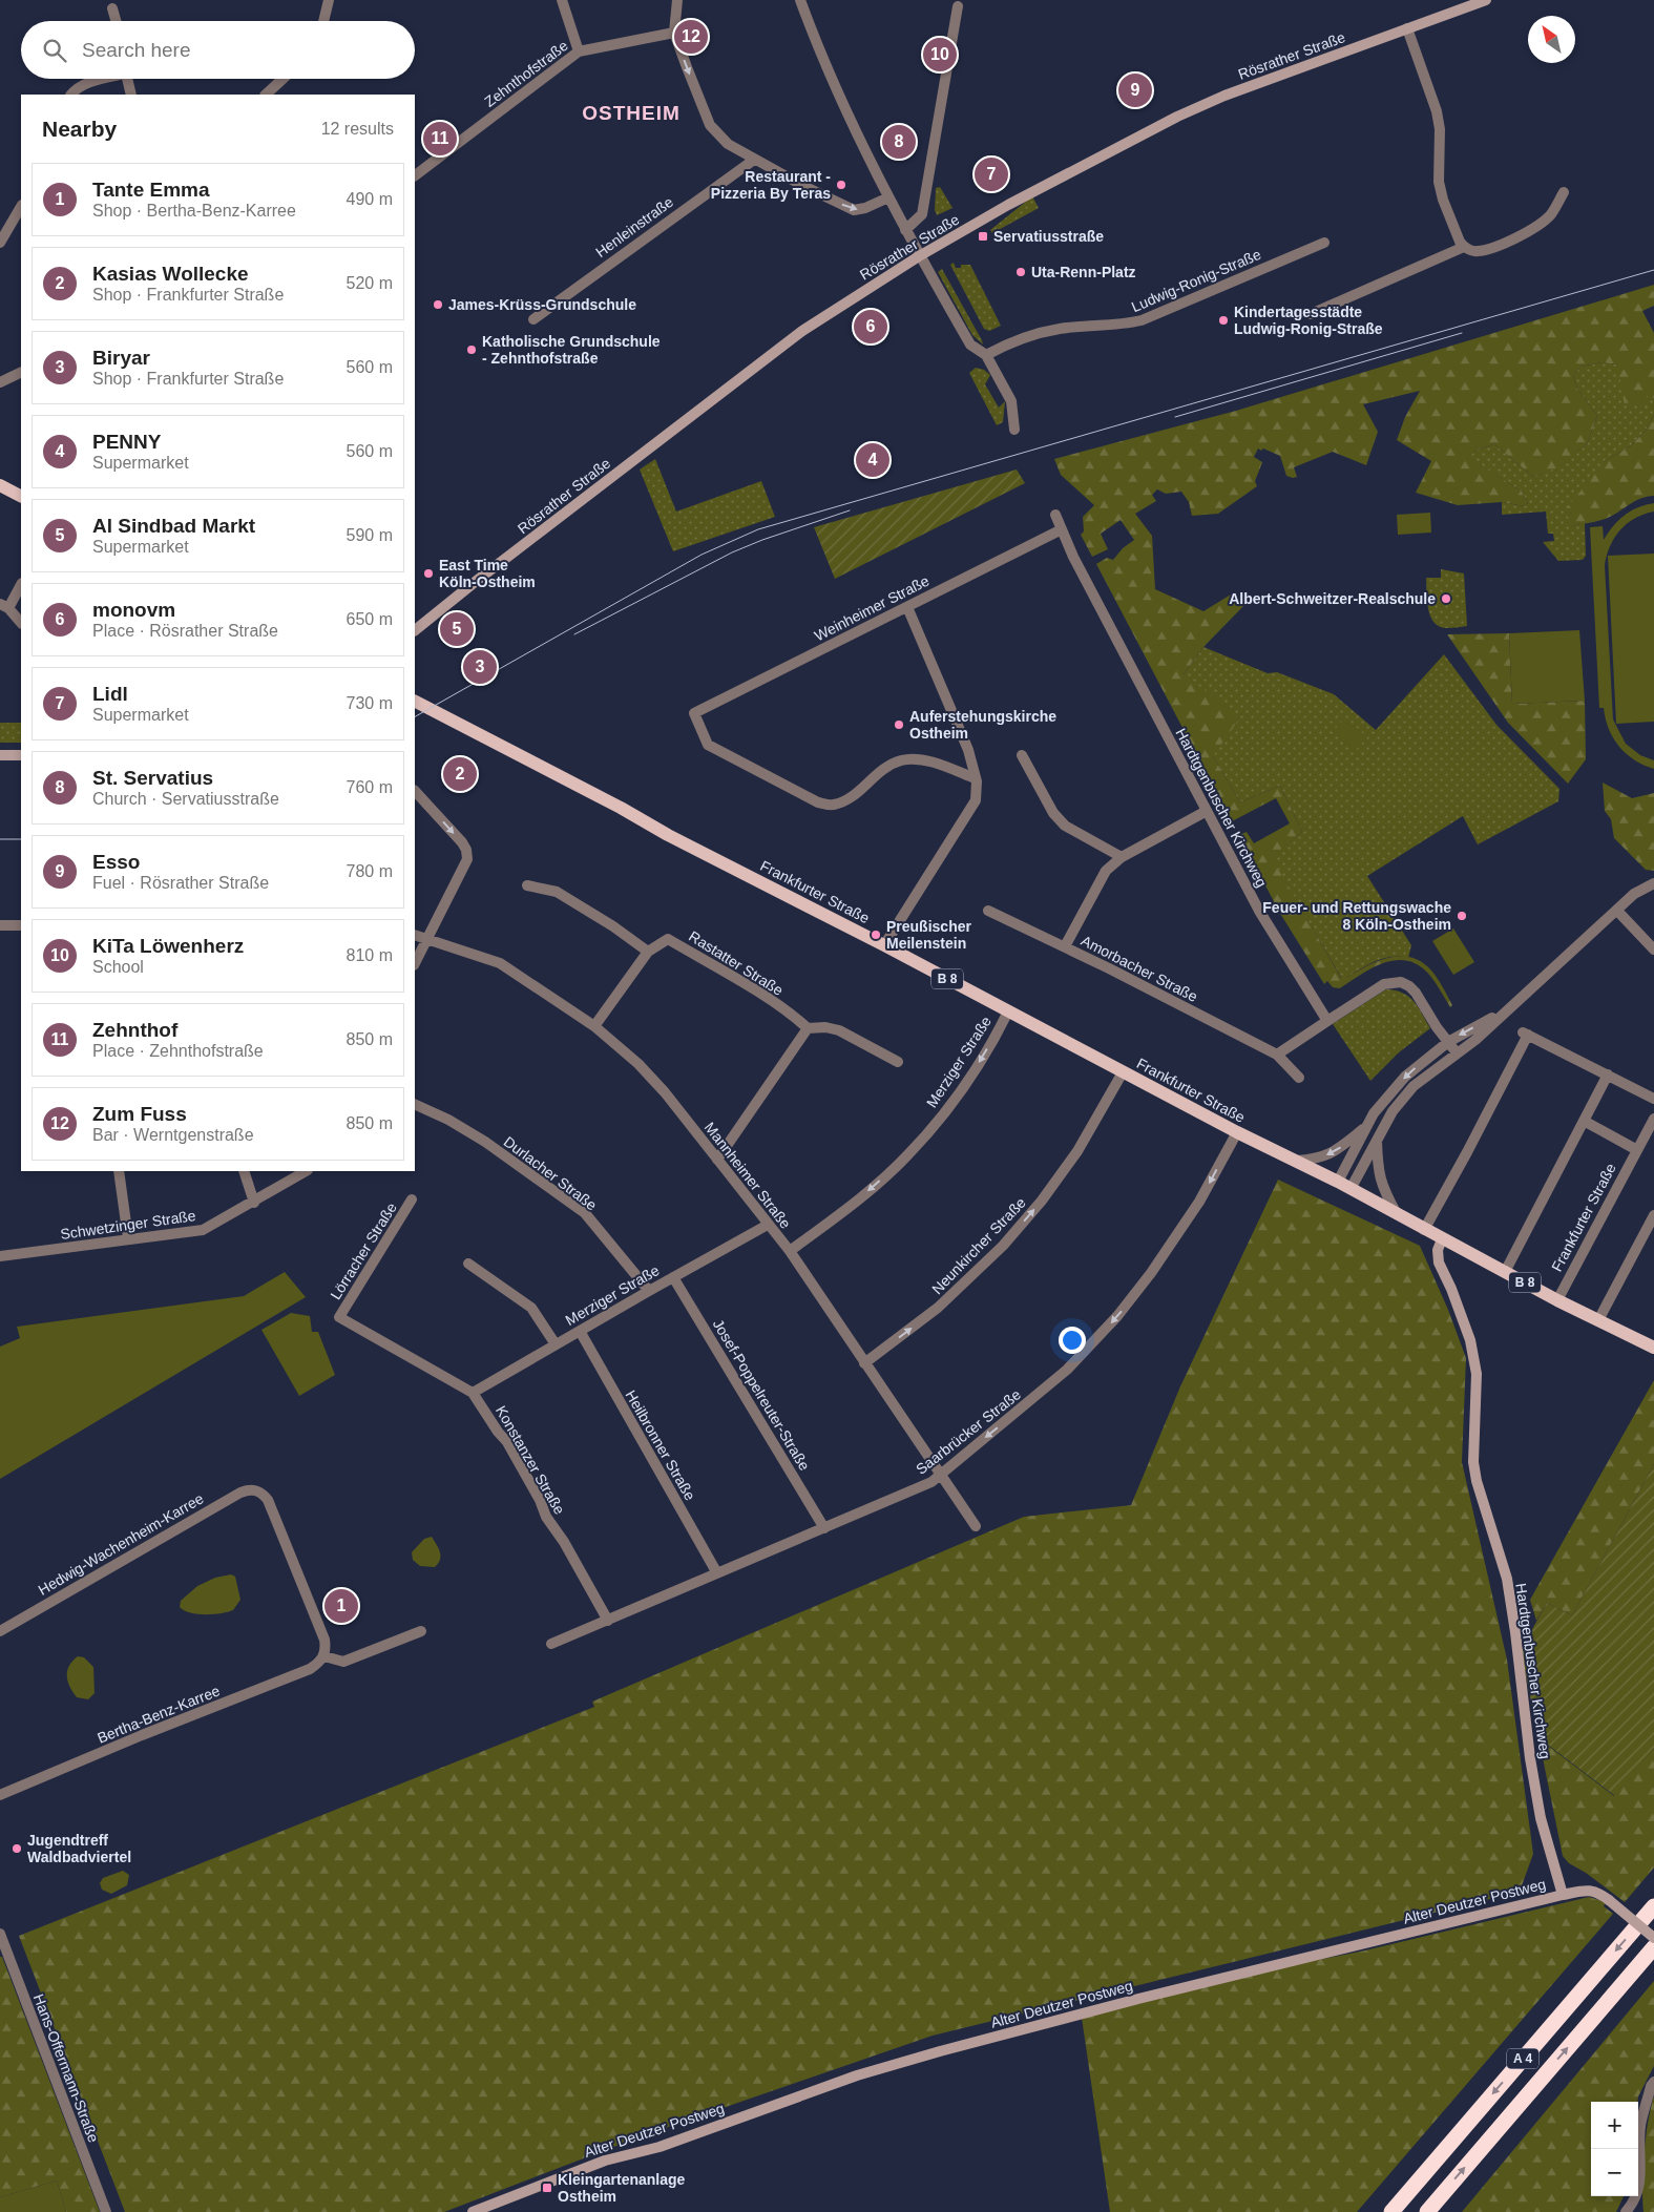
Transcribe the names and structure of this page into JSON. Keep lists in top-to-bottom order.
{
  "streets": {
    "highway": ["A 4"],
    "main road": ["Frankfurter Straße", "B 8"],
    "street": [
      "Rösrather Straße",
      "Zehnthofstraße",
      "Henleinstraße",
      "Ludwig-Ronig-Straße",
      "Weinheimer Straße",
      "Hardtgenbuscher Kirchweg",
      "Rastatter Straße",
      "Amorbacher Straße",
      "Merziger Straße",
      "Durlacher Straße",
      "Mannheimer Straße",
      "Schwetzinger Straße",
      "Neunkircher Straße",
      "Lörracher Straße",
      "Josef-Poppelreuter-Straße",
      "Saarbrücker Straße",
      "Heilbronner Straße",
      "Konstanzer Straße",
      "Hedwig-Wachenheim-Karree",
      "Bertha-Benz-Karree",
      "Alter Deutzer Postweg",
      "Hans-Offermann-Straße"
    ]
  },
  "crossings": [
    ["Weinheimer Straße", "Hardtgenbuscher Kirchweg"],
    ["Hardtgenbuscher Kirchweg", "Frankfurter Straße"],
    ["Hardtgenbuscher Kirchweg", "Alter Deutzer Postweg"],
    ["Frankfurter Straße", "Merziger Straße"],
    ["Frankfurter Straße", "Neunkircher Straße"],
    ["Frankfurter Straße", "Saarbrücker Straße"],
    ["Rastatter Straße", "Mannheimer Straße"],
    ["Merziger Straße", "Durlacher Straße"],
    ["Merziger Straße", "Mannheimer Straße"],
    ["Merziger Straße", "Josef-Poppelreuter-Straße"],
    ["Merziger Straße", "Heilbronner Straße"],
    ["Merziger Straße", "Konstanzer Straße"],
    ["Mannheimer Straße", "Neunkircher Straße"],
    ["Mannheimer Straße", "Saarbrücker Straße"],
    ["Lörracher Straße", "Konstanzer Straße"],
    ["Josef-Poppelreuter-Straße", "Saarbrücker Straße"],
    ["Saarbrücker Straße", "Heilbronner Straße"],
    ["Saarbrücker Straße", "Konstanzer Straße"],
    ["Hedwig-Wachenheim-Karree", "Bertha-Benz-Karree"]
  ],
  "one_way": ["Merziger Straße", "Neunkircher Straße", "Saarbrücker Straße"],
  "districts": ["OSTHEIM"],
  "places": {
    "other": [
      "Restaurant - Pizzeria By Teras",
      "Uta-Renn-Platz",
      "James-Krüss-Grundschule",
      "Kindertagesstädte Ludwig-Ronig-Straße",
      "Katholische Grundschule - Zehnthofstraße",
      "East Time Köln-Ostheim",
      "Albert-Schweitzer-Realschule",
      "Auferstehungskirche Ostheim",
      "Feuer- und Rettungswache 8 Köln-Ostheim",
      "Preußischer Meilenstein",
      "Jugendtreff Waldbadviertel"
    ],
    "transit": ["Servatiusstraße", "Kleingartenanlage Ostheim"]
  },
  "north": "top left",
  "page": {
    "pins": [
      "12",
      "10",
      "9",
      "11",
      "8",
      "7",
      "6",
      "4",
      "5",
      "3",
      "2",
      "1"
    ],
    "search": "Search here",
    "heading": ["Nearby", "12 results"],
    "list": [
      {
        "mark": "1",
        "name": "Tante Emma",
        "note": "Shop · Bertha-Benz-Karree",
        "value": "490 m"
      },
      {
        "mark": "2",
        "name": "Kasias Wollecke",
        "note": "Shop · Frankfurter Straße",
        "value": "520 m"
      },
      {
        "mark": "3",
        "name": "Biryar",
        "note": "Shop · Frankfurter Straße",
        "value": "560 m"
      },
      {
        "mark": "4",
        "name": "PENNY",
        "note": "Supermarket",
        "value": "560 m"
      },
      {
        "mark": "5",
        "name": "Al Sindbad Markt",
        "note": "Supermarket",
        "value": "590 m"
      },
      {
        "mark": "6",
        "name": "monovm",
        "note": "Place · Rösrather Straße",
        "value": "650 m"
      },
      {
        "mark": "7",
        "name": "Lidl",
        "note": "Supermarket",
        "value": "730 m"
      },
      {
        "mark": "8",
        "name": "St. Servatius",
        "note": "Church · Servatiusstraße",
        "value": "760 m"
      },
      {
        "mark": "9",
        "name": "Esso",
        "note": "Fuel · Rösrather Straße",
        "value": "780 m"
      },
      {
        "mark": "10",
        "name": "KiTa Löwenherz",
        "note": "School",
        "value": "810 m"
      },
      {
        "mark": "11",
        "name": "Zehnthof",
        "note": "Place · Zehnthofstraße",
        "value": "850 m"
      },
      {
        "mark": "12",
        "name": "Zum Fuss",
        "note": "Bar · Werntgenstraße",
        "value": "850 m"
      }
    ],
    "map_buttons": ["+", "−"]
  }
}
